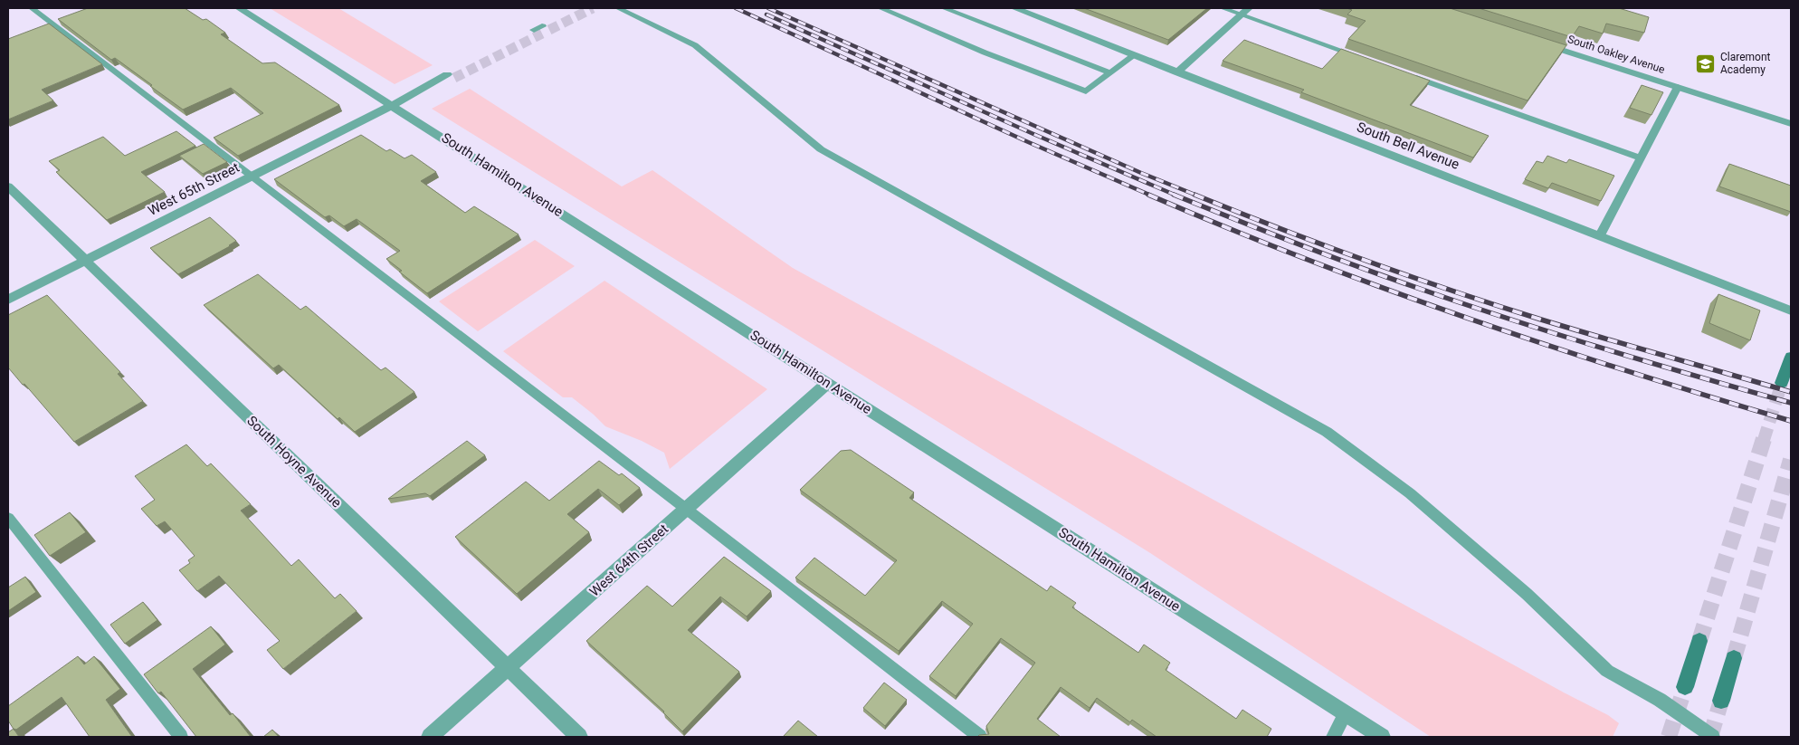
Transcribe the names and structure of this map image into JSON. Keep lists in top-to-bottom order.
{
  "streets": {
    "street": [
      "South Oakley Avenue",
      "South Bell Avenue",
      "South Hamilton Avenue",
      "West 65th Street",
      "South Hoyne Avenue",
      "West 64th Street"
    ]
  },
  "crossings": [
    ["South Hamilton Avenue", "West 65th Street"],
    ["South Hamilton Avenue", "West 64th Street"],
    ["West 65th Street", "South Hoyne Avenue"],
    ["South Hoyne Avenue", "West 64th Street"]
  ],
  "places": {
    "school or university": ["Claremont Academy"]
  }
}
